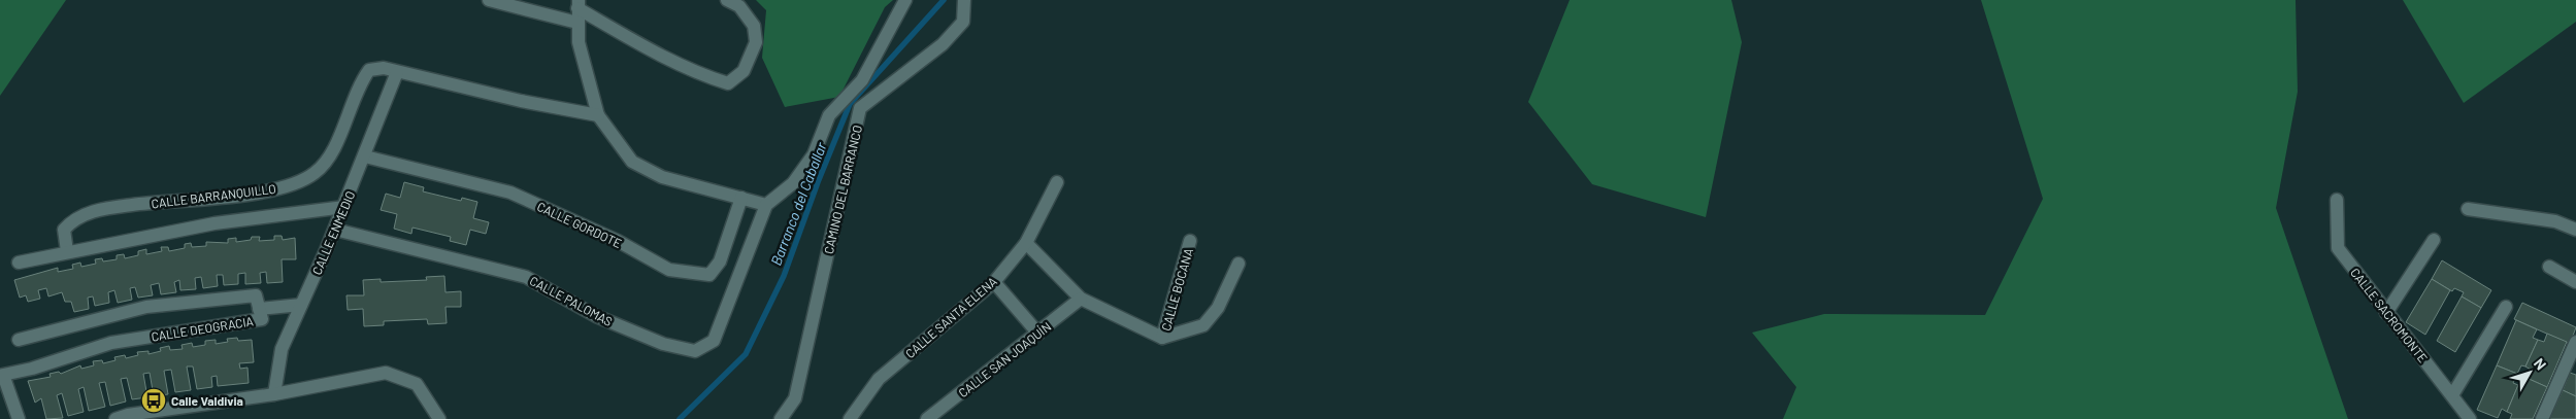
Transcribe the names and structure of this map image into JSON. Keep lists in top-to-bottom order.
{
  "streets": {
    "street": [
      "CAMINO DEL BARRANCO",
      "CALLE BARRANQUILLO",
      "CALLE GORDOTE",
      "CALLE ENMEDIO",
      "CALLE BOCANA",
      "CALLE PALOMAS",
      "CALLE SACROMONTE",
      "CALLE SANTA ELENA",
      "CALLE DEOGRACIA",
      "CALLE SAN JOAQUÍN"
    ]
  },
  "crossings": [
    ["CALLE BARRANQUILLO", "CALLE ENMEDIO"],
    ["CALLE GORDOTE", "CALLE ENMEDIO"],
    ["CALLE ENMEDIO", "CALLE PALOMAS"]
  ],
  "water": ["Barranco del Caballar"],
  "places": {
    "bus stop": ["Calle Valdivia"]
  },
  "north": "top right"
}
